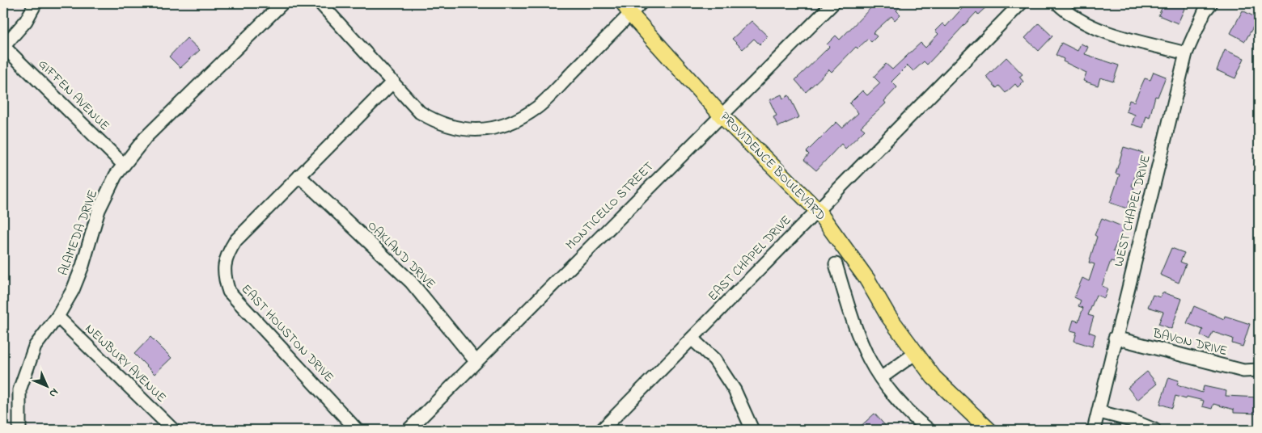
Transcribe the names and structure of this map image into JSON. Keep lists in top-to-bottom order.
{
  "streets": {
    "main road": ["PROVIDENCE BOULEVARD"],
    "street": [
      "GIFFEN AVENUE",
      "MONTICELLO STREET",
      "WEST CHAPEL DRIVE",
      "ALAMEDA DRIVE",
      "OAKLAND DRIVE",
      "EAST CHAPEL DRIVE",
      "EAST HOUSTON DRIVE",
      "BAVON DRIVE",
      "NEWBURY AVENUE"
    ]
  },
  "crossings": [
    ["GIFFEN AVENUE", "ALAMEDA DRIVE"],
    ["PROVIDENCE BOULEVARD", "MONTICELLO STREET"],
    ["PROVIDENCE BOULEVARD", "EAST CHAPEL DRIVE"],
    ["MONTICELLO STREET", "OAKLAND DRIVE"],
    ["WEST CHAPEL DRIVE", "BAVON DRIVE"],
    ["ALAMEDA DRIVE", "NEWBURY AVENUE"],
    ["OAKLAND DRIVE", "EAST HOUSTON DRIVE"]
  ],
  "north": "bottom right"
}
